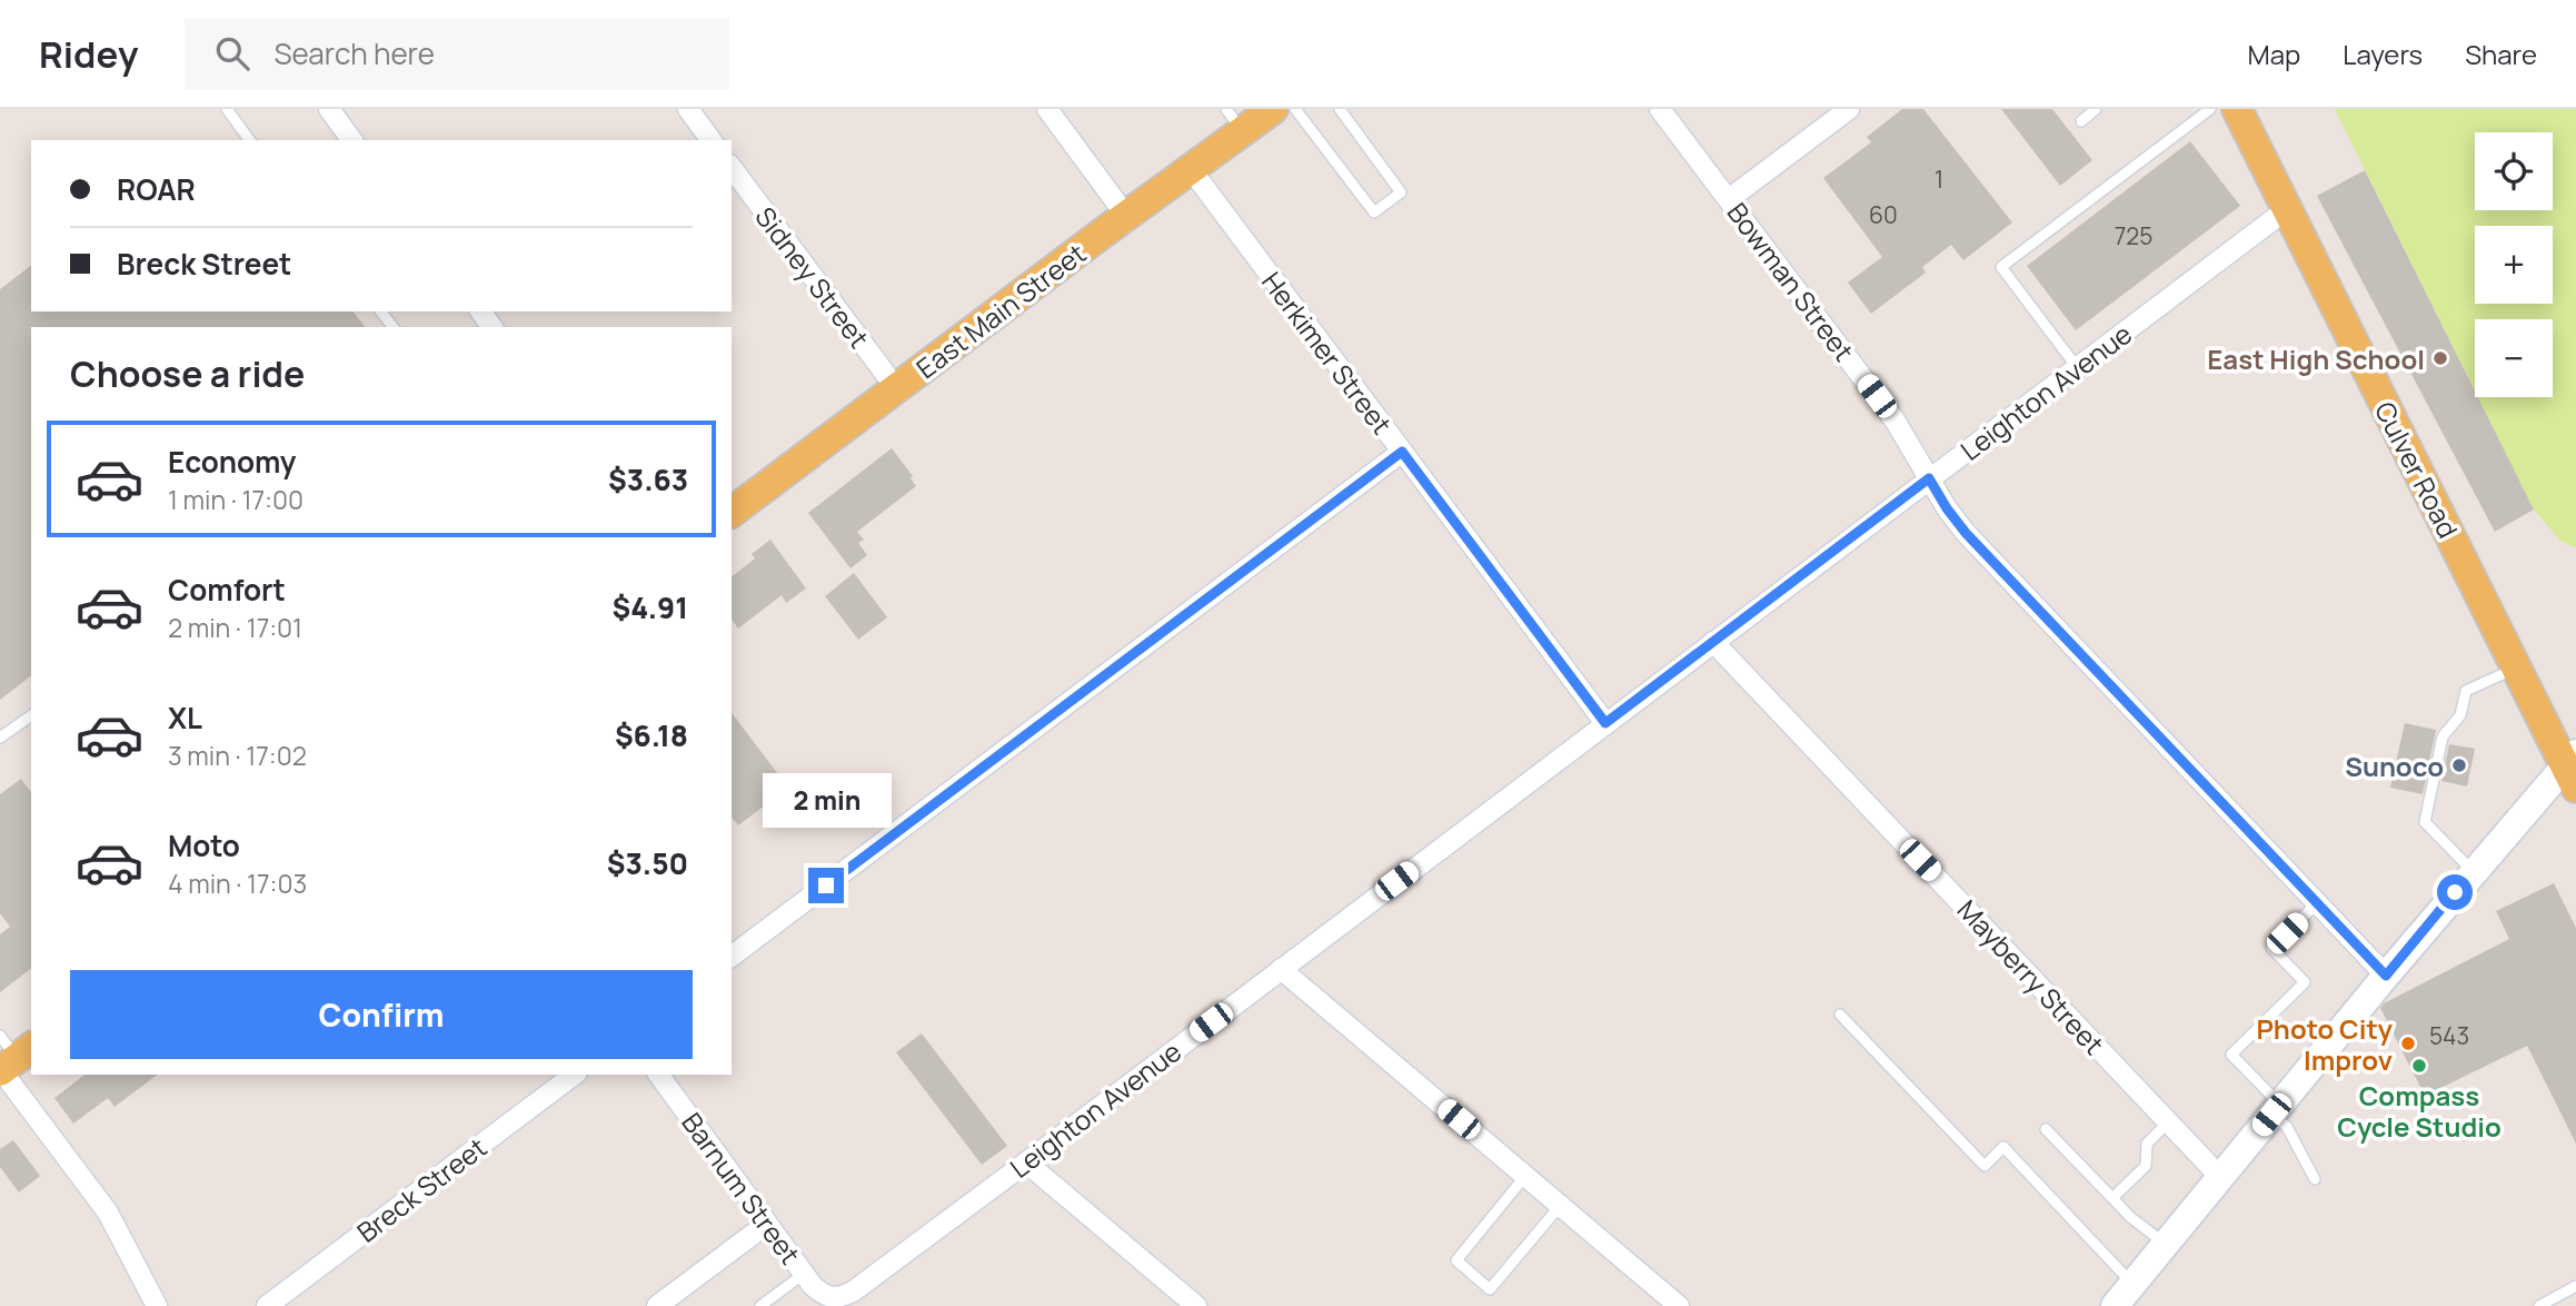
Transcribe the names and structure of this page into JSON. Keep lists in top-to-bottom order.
{
  "streets": {
    "main road": ["East Main Street", "Culver Road"],
    "street": [
      "Sidney Street",
      "Bowman Street",
      "Herkimer Street",
      "Leighton Avenue",
      "Mayberry Street",
      "Barnum Street",
      "Breck Street"
    ]
  },
  "crossings": [
    ["Sidney Street", "East Main Street"],
    ["Bowman Street", "Leighton Avenue"],
    ["East Main Street", "Herkimer Street"],
    ["Herkimer Street", "Leighton Avenue"],
    ["Leighton Avenue", "Culver Road"],
    ["Leighton Avenue", "Mayberry Street"],
    ["Leighton Avenue", "Barnum Street"]
  ],
  "places": [
    "East High School",
    "Sunoco",
    "Photo City Improv",
    "Compass Cycle Studio"
  ],
  "house_numbers": [
    "1",
    "60",
    "725",
    "543"
  ],
  "page": {
    "header": "Ridey",
    "search": "Search here",
    "nav": ["Map", "Layers", "Share"],
    "map_buttons": ["+", "−"],
    "banner": ["ROAR", "Breck Street"],
    "heading": "Choose a ride",
    "list": [
      {
        "name": "Economy",
        "note": "1 min · 17:00",
        "value": "$3.63"
      },
      {
        "name": "Comfort",
        "note": "2 min · 17:01",
        "value": "$4.91"
      },
      {
        "name": "XL",
        "note": "3 min · 17:02",
        "value": "$6.18"
      },
      {
        "name": "Moto",
        "note": "4 min · 17:03",
        "value": "$3.50"
      }
    ],
    "bubble": "2 min",
    "buttons": "Confirm"
  }
}
